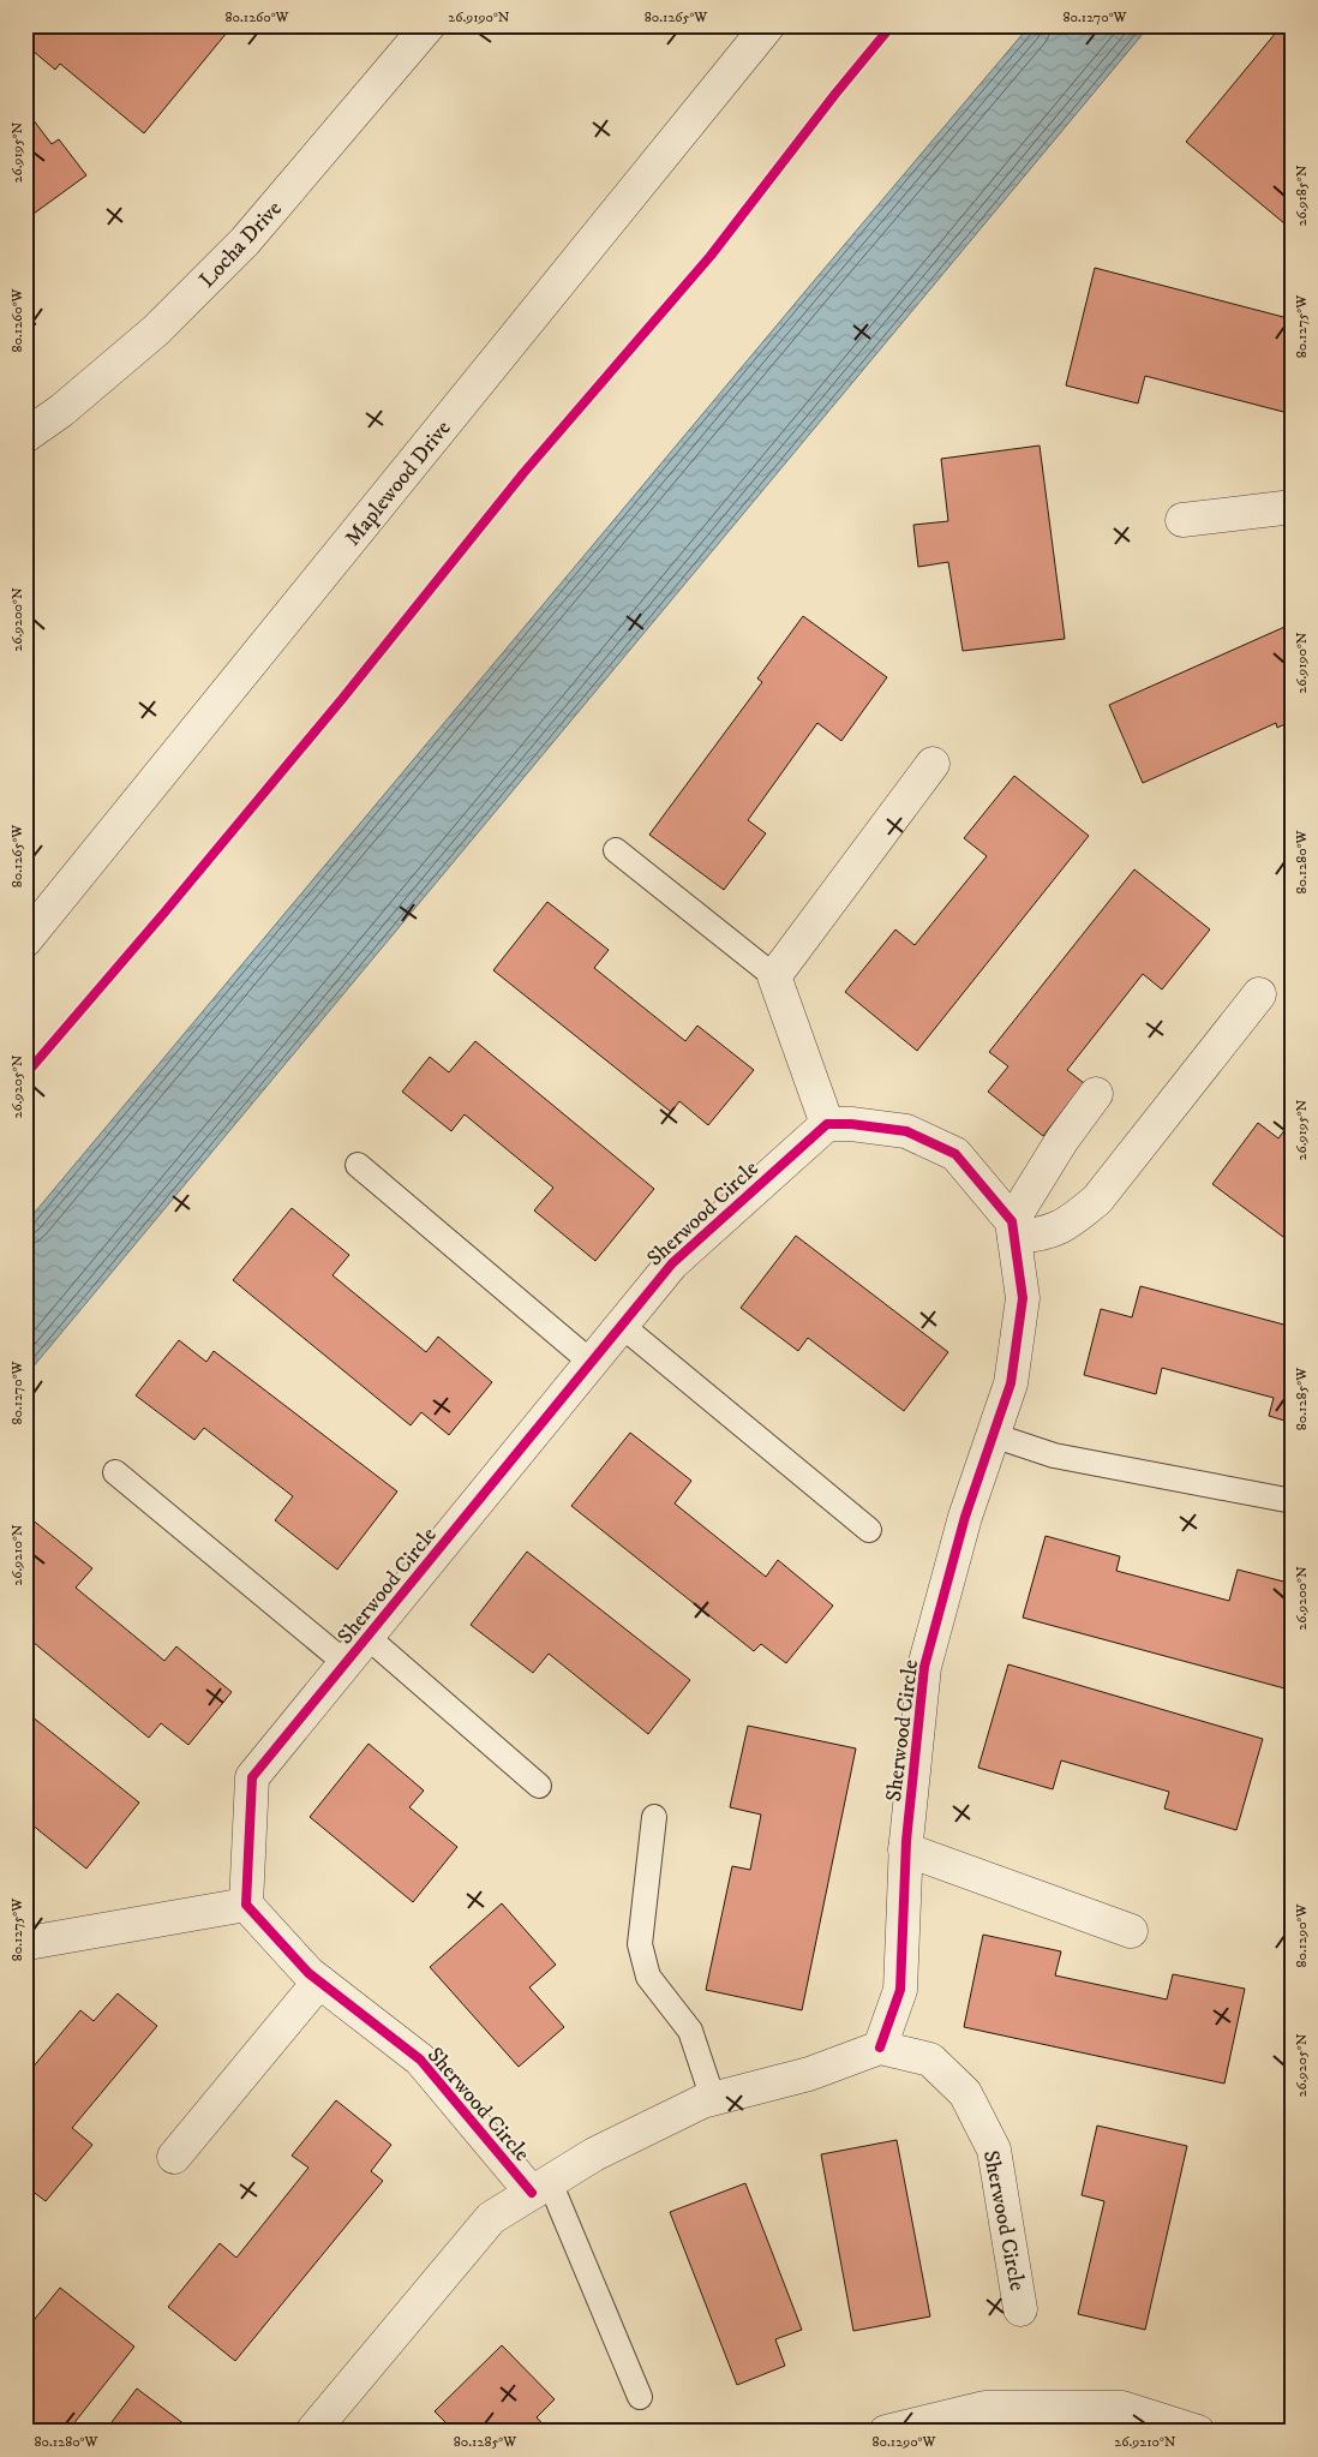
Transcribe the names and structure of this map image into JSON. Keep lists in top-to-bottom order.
{
  "streets": {
    "street": ["Locha Drive", "Maplewood Drive", "Sherwood Circle"]
  },
  "coordinates": [
    "80.1260°W",
    "26.9190°N",
    "80.1265°W",
    "80.1270°W",
    "26.9195°N",
    "26.9185°N",
    "80.1275°W",
    "26.9200°N",
    "80.1280°W",
    "26.9205°N",
    "80.1285°W",
    "26.9210°N",
    "80.1290°W"
  ]
}
